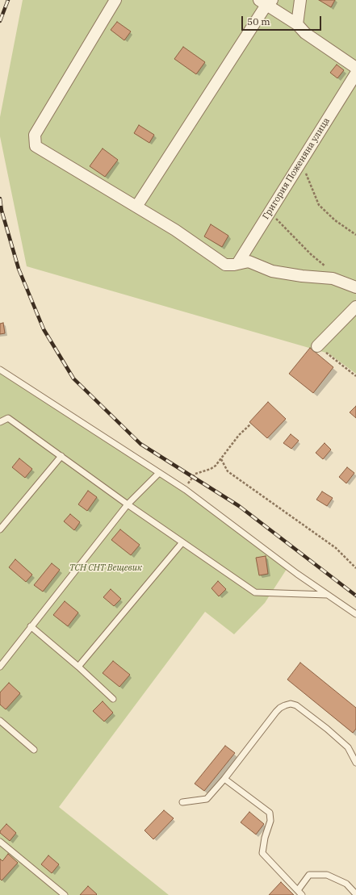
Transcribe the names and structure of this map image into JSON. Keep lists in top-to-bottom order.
{
  "streets": {
    "street": ["Григория Поженяна улица"]
  },
  "parks": ["ТСН СНТ Вещевик"],
  "scale_bar": "50 m"
}
